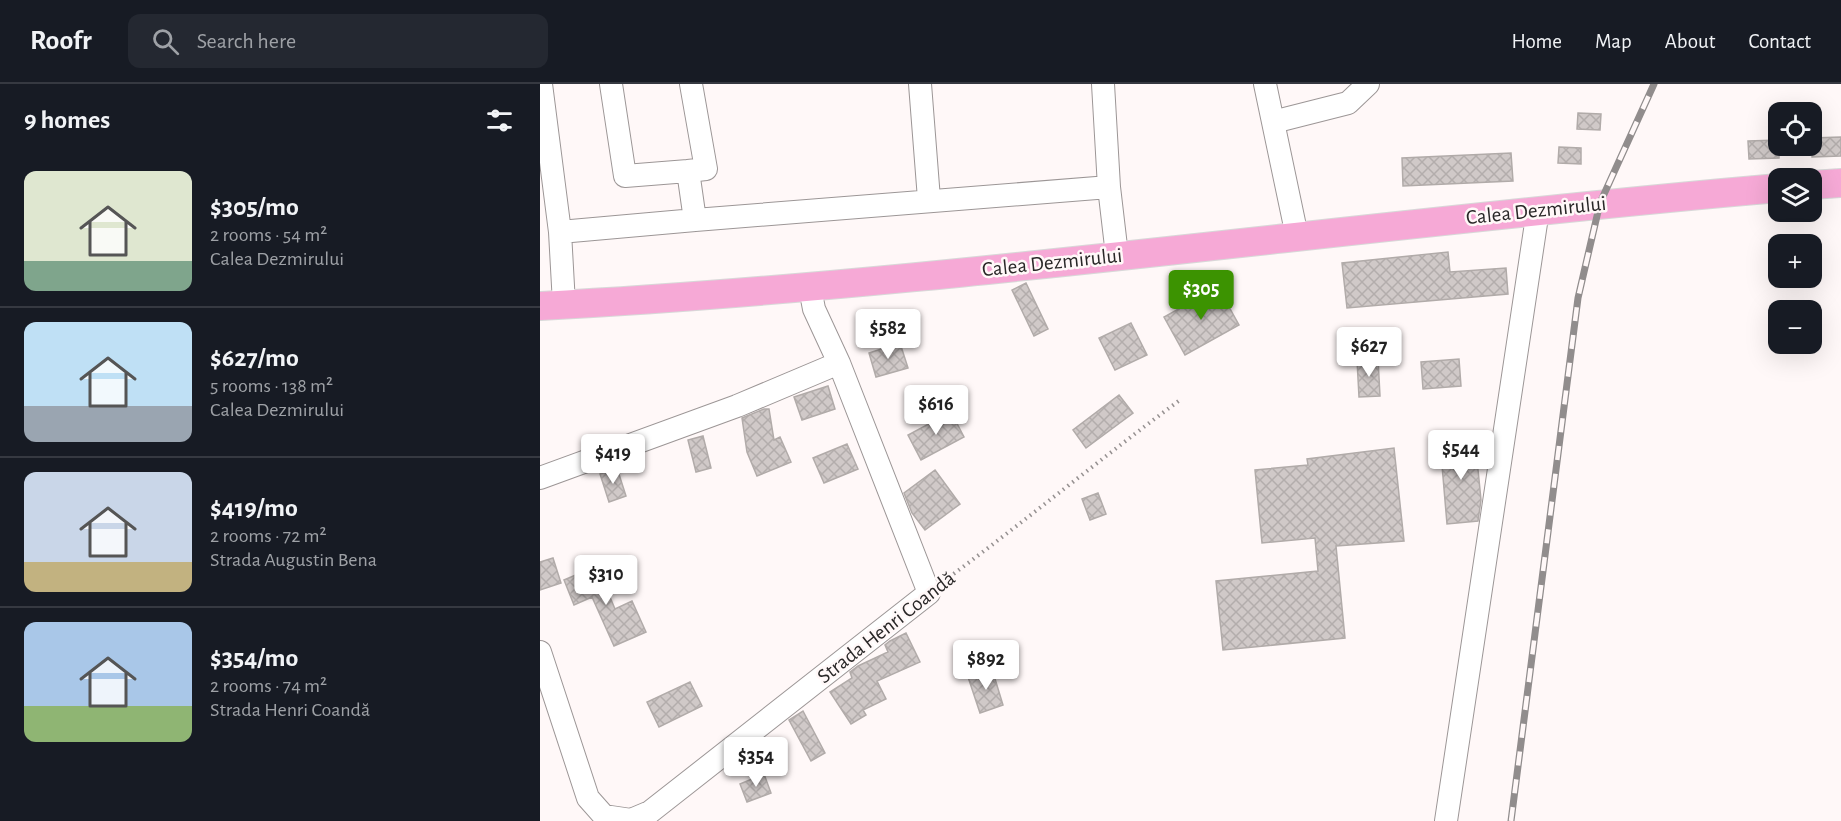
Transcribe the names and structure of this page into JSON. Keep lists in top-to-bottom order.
{
  "streets": {
    "main road": ["Calea Dezmirului"],
    "street": ["Strada Henri Coandă"]
  },
  "page": {
    "header": "Roofr",
    "search": "Search here",
    "nav": [
      "Home",
      "Map",
      "About",
      "Contact"
    ],
    "heading": "9 homes",
    "map_buttons": ["+", "−"],
    "list": [
      {
        "name": "$305/mo",
        "note": "2 rooms · 54 m² · Calea Dezmirului"
      },
      {
        "name": "$627/mo",
        "note": "5 rooms · 138 m² · Calea Dezmirului"
      },
      {
        "name": "$419/mo",
        "note": "2 rooms · 72 m² · Strada Augustin Bena"
      },
      {
        "name": "$354/mo",
        "note": "2 rooms · 74 m² · Strada Henri Coandă"
      }
    ],
    "price": [
      "$305",
      "$582",
      "$627",
      "$616",
      "$544",
      "$419",
      "$310",
      "$892",
      "$354"
    ]
  }
}
